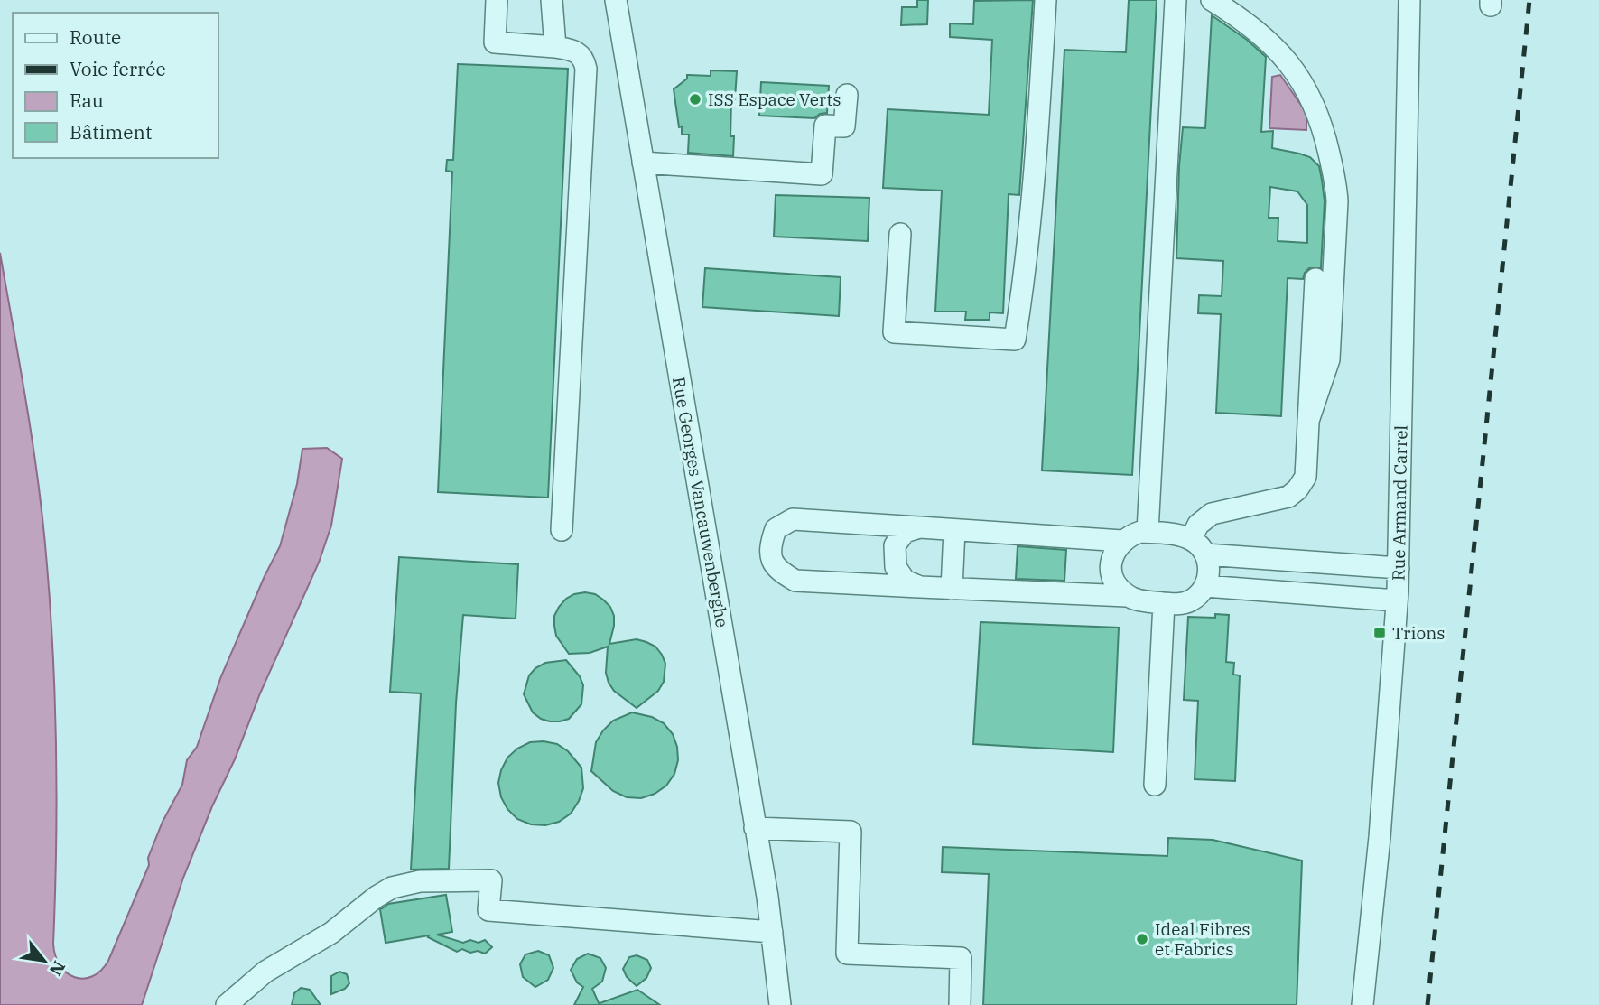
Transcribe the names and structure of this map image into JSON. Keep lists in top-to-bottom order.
{
  "streets": {
    "street": ["Rue Georges Vancauwenberghe", "Rue Armand Carrel"]
  },
  "places": {
    "other": ["ISS Espace Verts", "Ideal Fibres et Fabrics"],
    "transit": ["Trions"]
  },
  "legend": [
    "Route",
    "Voie ferrée",
    "Eau",
    "Bâtiment"
  ],
  "north": "bottom right"
}
